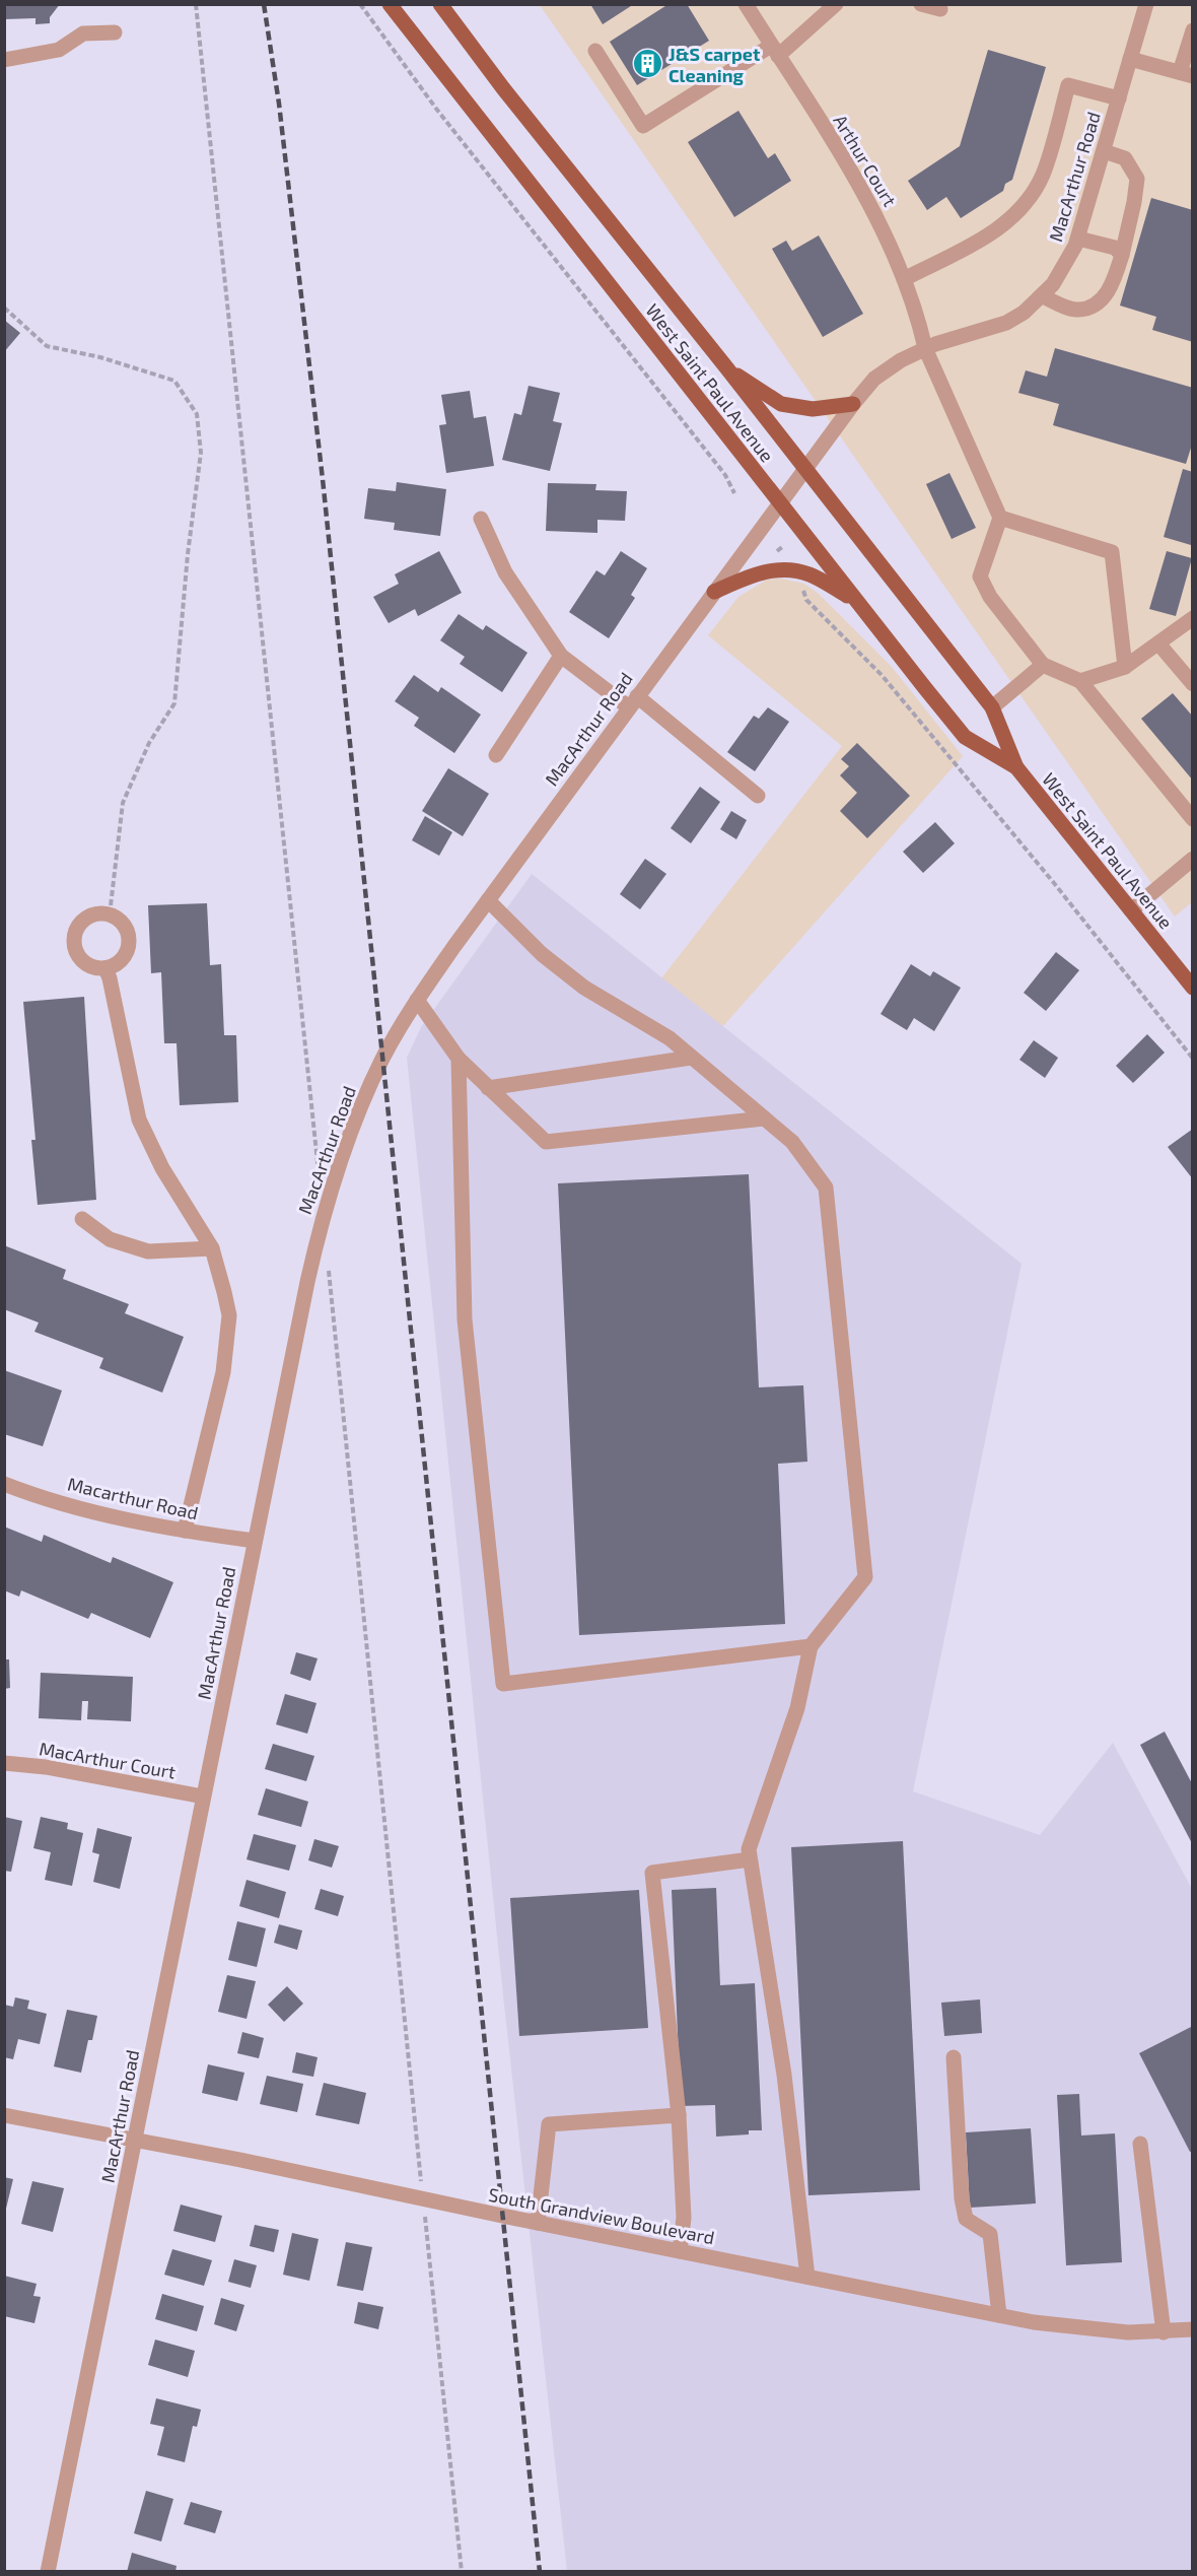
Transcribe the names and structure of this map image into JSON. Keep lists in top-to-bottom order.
{
  "streets": {
    "main road": ["West Saint Paul Avenue"],
    "street": [
      "Arthur Court",
      "MacArthur Road",
      "Macarthur Road",
      "MacArthur Court",
      "South Grandview Boulevard"
    ]
  },
  "crossings": [
    ["Arthur Court", "MacArthur Road"],
    ["MacArthur Road", "West Saint Paul Avenue"],
    ["MacArthur Road", "Macarthur Road"],
    ["MacArthur Road", "MacArthur Court"],
    ["MacArthur Road", "South Grandview Boulevard"]
  ],
  "places": {
    "building": ["J&S carpet Cleaning"]
  }
}
